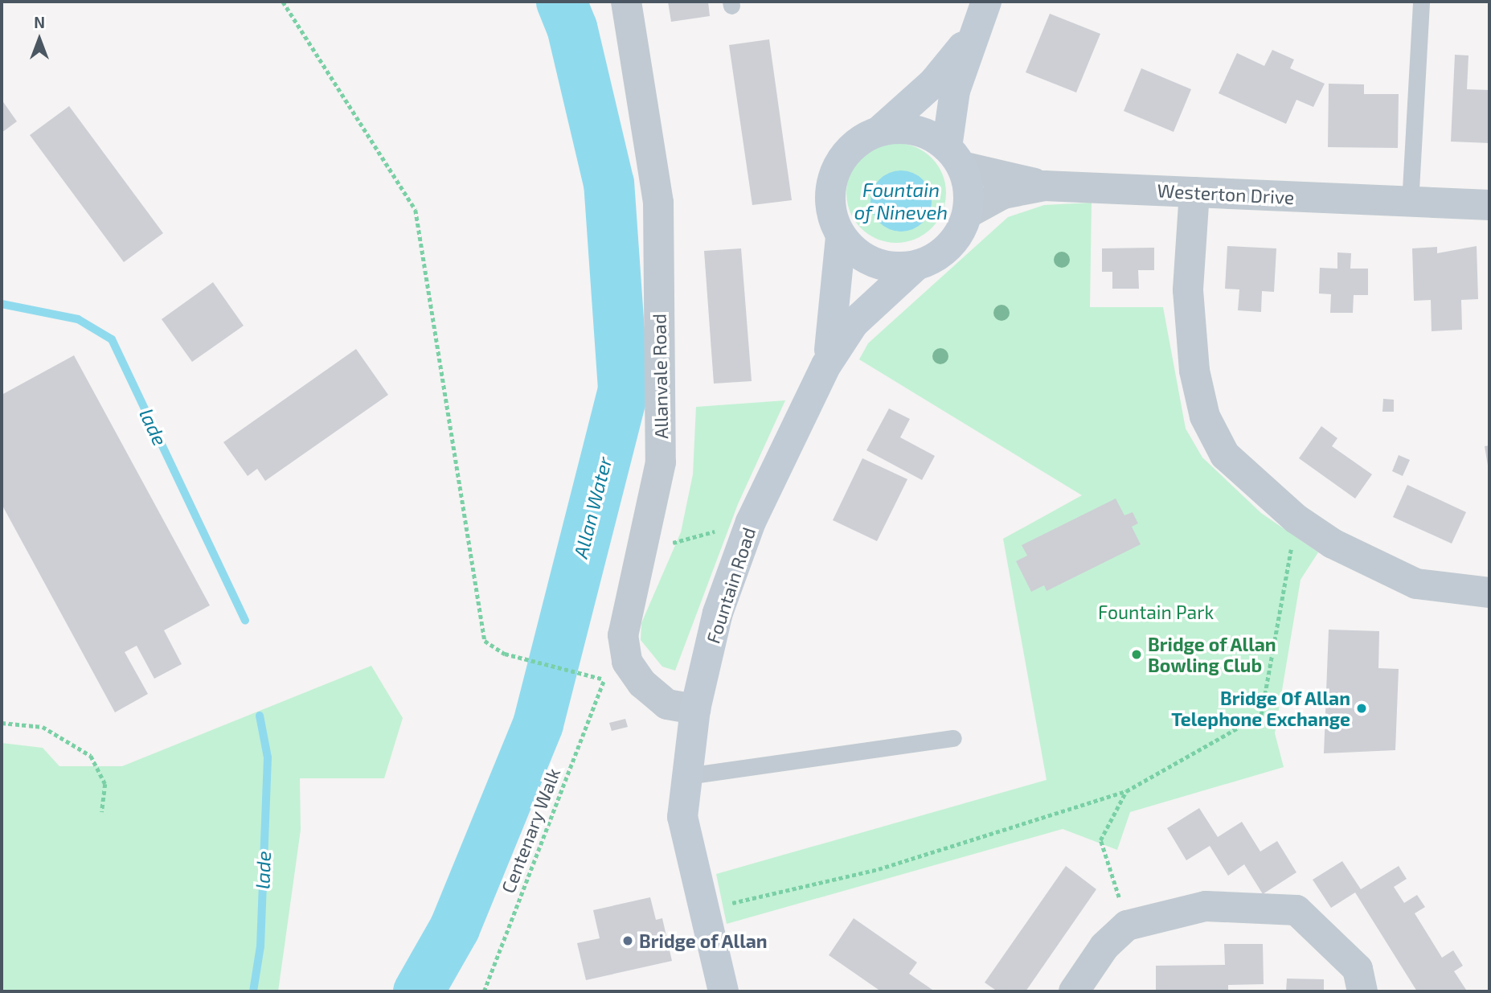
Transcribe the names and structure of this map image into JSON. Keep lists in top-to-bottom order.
{
  "streets": {
    "main road": ["Fountain Road"],
    "street": ["Westerton Drive", "Allanvale Road"],
    "path": ["Centenary Walk"]
  },
  "crossings": [
    ["Westerton Drive", "Fountain Road"],
    ["Allanvale Road", "Fountain Road"]
  ],
  "water": ["Fountain of Nineveh", "lade", "Allan Water"],
  "parks": ["Fountain Park"],
  "places": ["Bridge of Allan Bowling Club", "Bridge Of Allan Telephone Exchange", "Bridge of Allan"],
  "north": "top"
}
